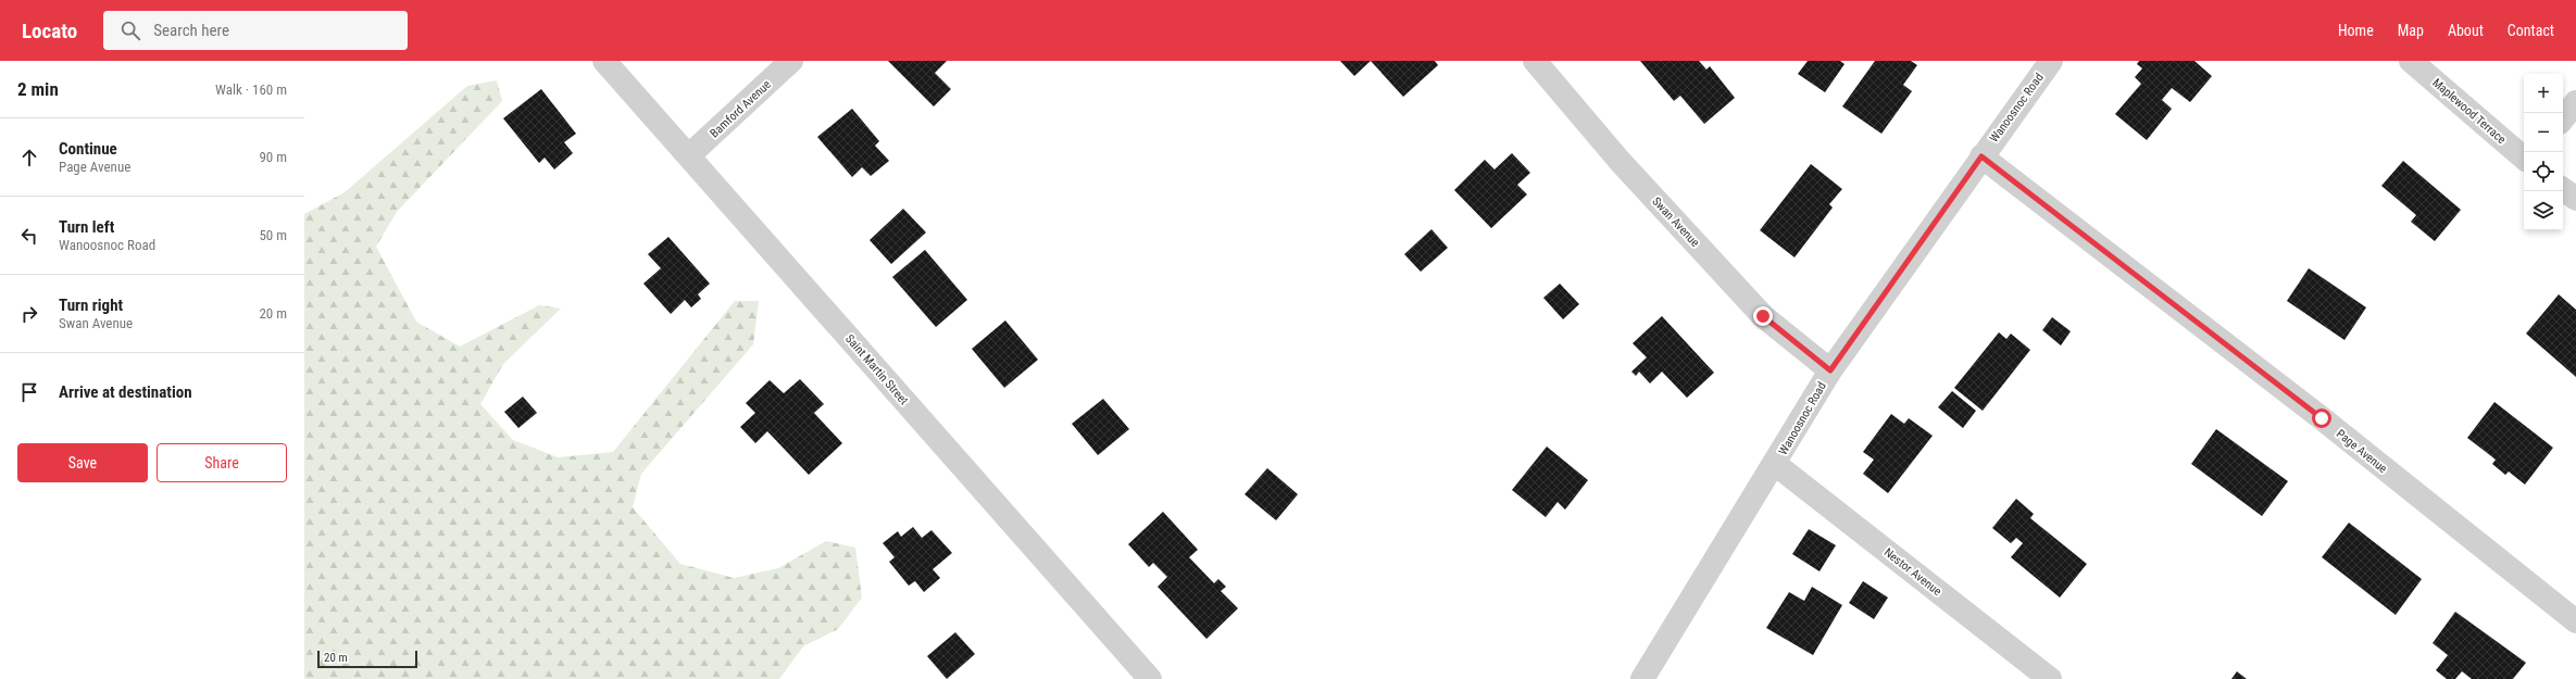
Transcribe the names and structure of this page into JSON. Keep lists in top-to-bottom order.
{
  "streets": {
    "street": [
      "Wanoosnoc Road",
      "Bamford Avenue",
      "Maplewood Terrace",
      "Swan Avenue",
      "Saint Martin Street",
      "Page Avenue",
      "Nestor Avenue"
    ]
  },
  "crossings": [
    ["Wanoosnoc Road", "Swan Avenue"],
    ["Wanoosnoc Road", "Page Avenue"],
    ["Wanoosnoc Road", "Nestor Avenue"],
    ["Bamford Avenue", "Saint Martin Street"]
  ],
  "scale_bar": "20 m",
  "page": {
    "header": "Locato",
    "search": "Search here",
    "nav": [
      "Home",
      "Map",
      "About",
      "Contact"
    ],
    "heading": ["2 min", "Walk · 160 m"],
    "map_buttons": ["+", "−"],
    "list": [
      ["Continue", "Page Avenue", "90 m"],
      ["Turn left", "Wanoosnoc Road", "50 m"],
      ["Turn right", "Swan Avenue", "20 m"],
      "Arrive at destination"
    ],
    "buttons": ["Save", "Share"],
    "scale": "20 m"
  }
}
